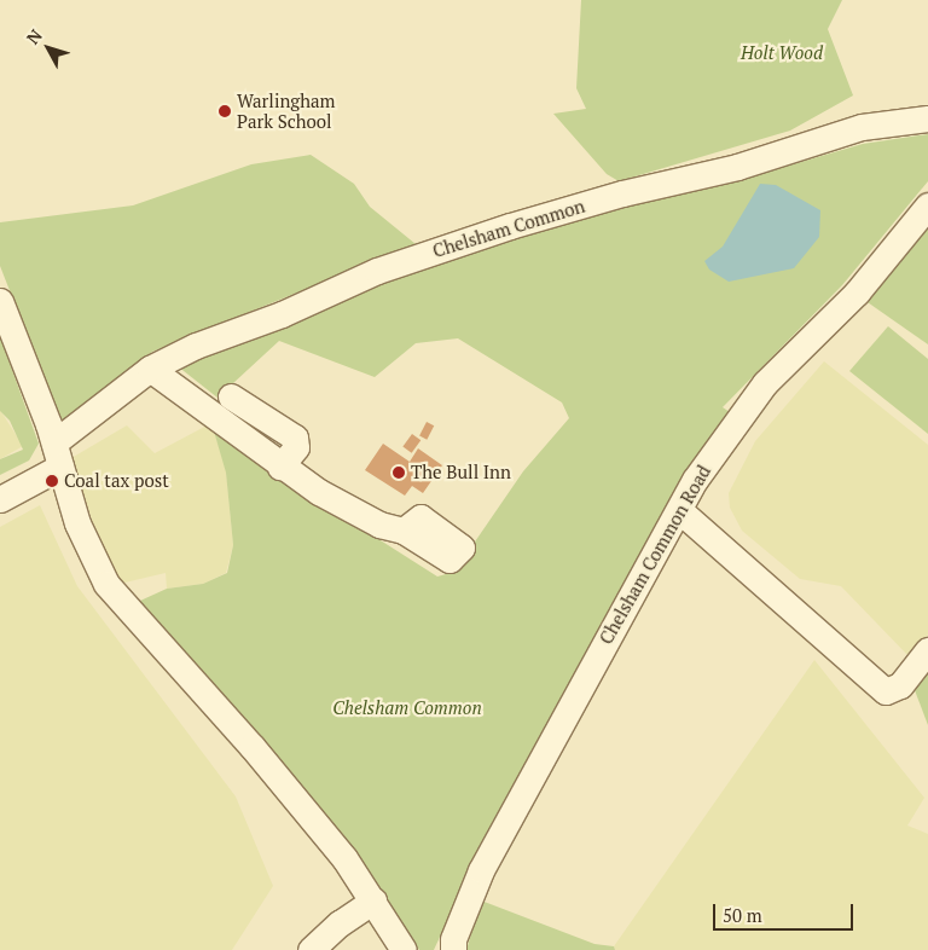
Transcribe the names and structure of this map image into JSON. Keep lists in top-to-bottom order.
{
  "streets": {
    "street": ["Chelsham Common", "Chelsham Common Road"]
  },
  "parks": ["Holt Wood", "Chelsham Common"],
  "places": ["Warlingham Park School", "The Bull Inn", "Coal tax post"],
  "scale_bar": "50 m",
  "north": "top left"
}
